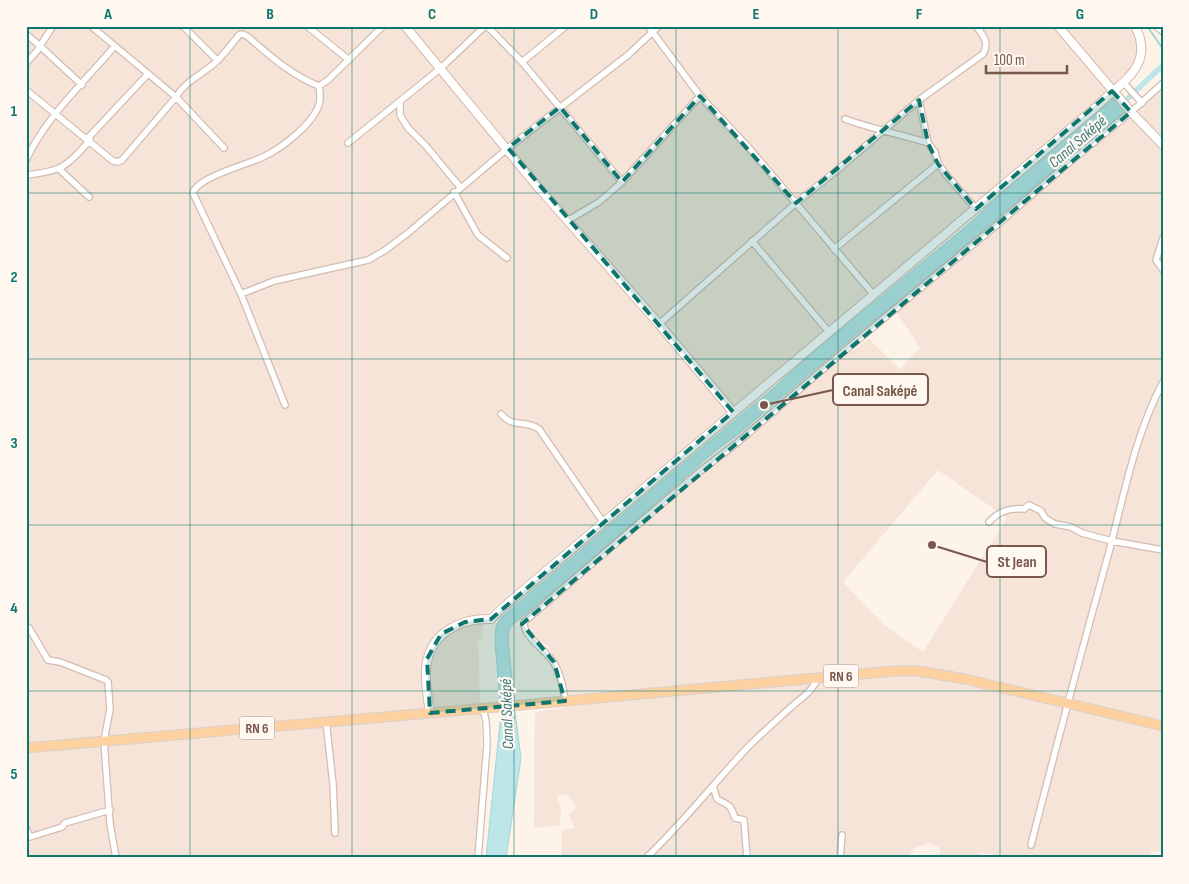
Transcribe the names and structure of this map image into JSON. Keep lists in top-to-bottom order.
{
  "streets": {
    "main road": ["RN 6"]
  },
  "water": ["Canal Saképé"],
  "places": ["Canal Saképé", "St Jean"],
  "scale_bar": "100 m",
  "grid": {
    "columns": [
      "A",
      "B",
      "C",
      "D",
      "E",
      "F",
      "G"
    ],
    "rows": [
      "1",
      "2",
      "3",
      "4",
      "5"
    ]
  }
}
